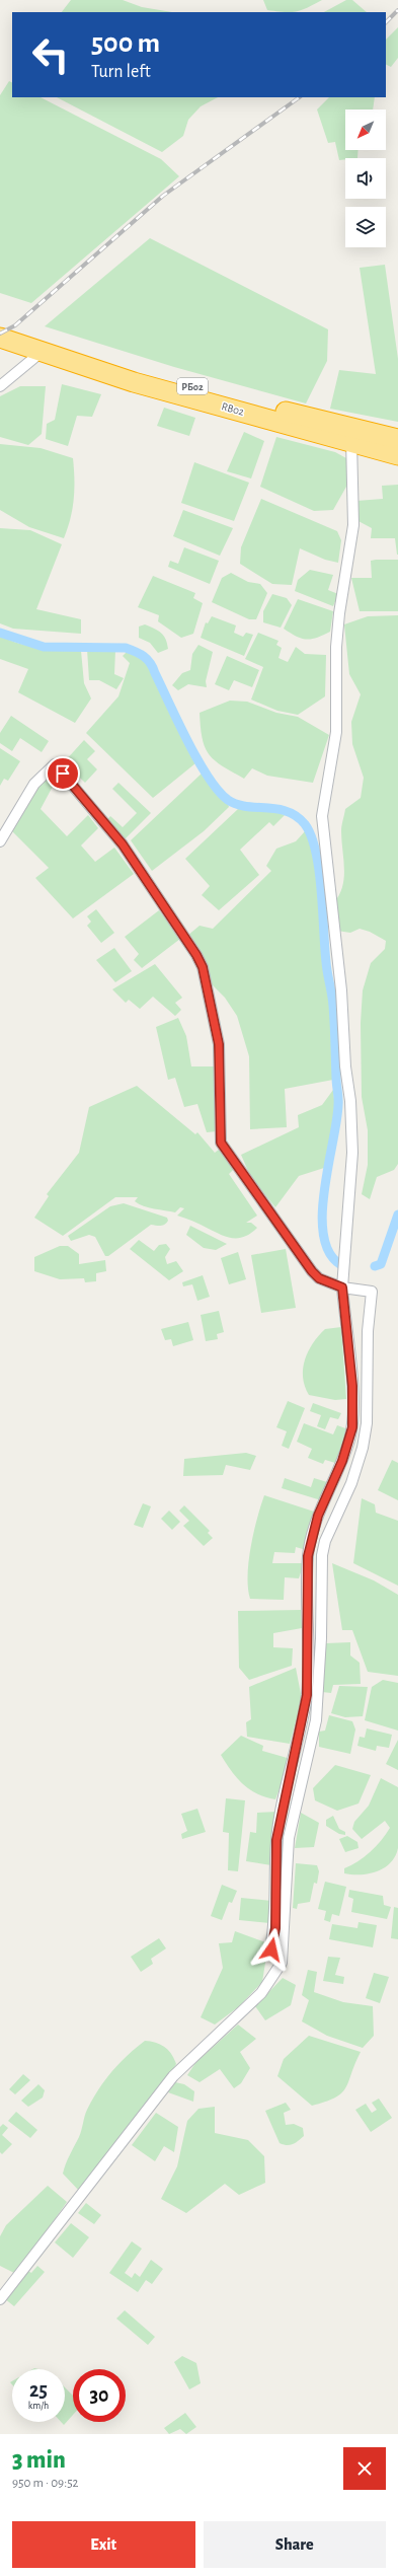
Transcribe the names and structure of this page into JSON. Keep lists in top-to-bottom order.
{
  "streets": {
    "highway": ["РБ02", "RB02"]
  },
  "north": "bottom left",
  "page": {
    "turn": ["500 m", "Turn left"],
    "speed": "25 km/h",
    "limit": "30",
    "heading": ["3 min", "950 m · 09:52"],
    "buttons": ["Exit", "Share"]
  }
}
